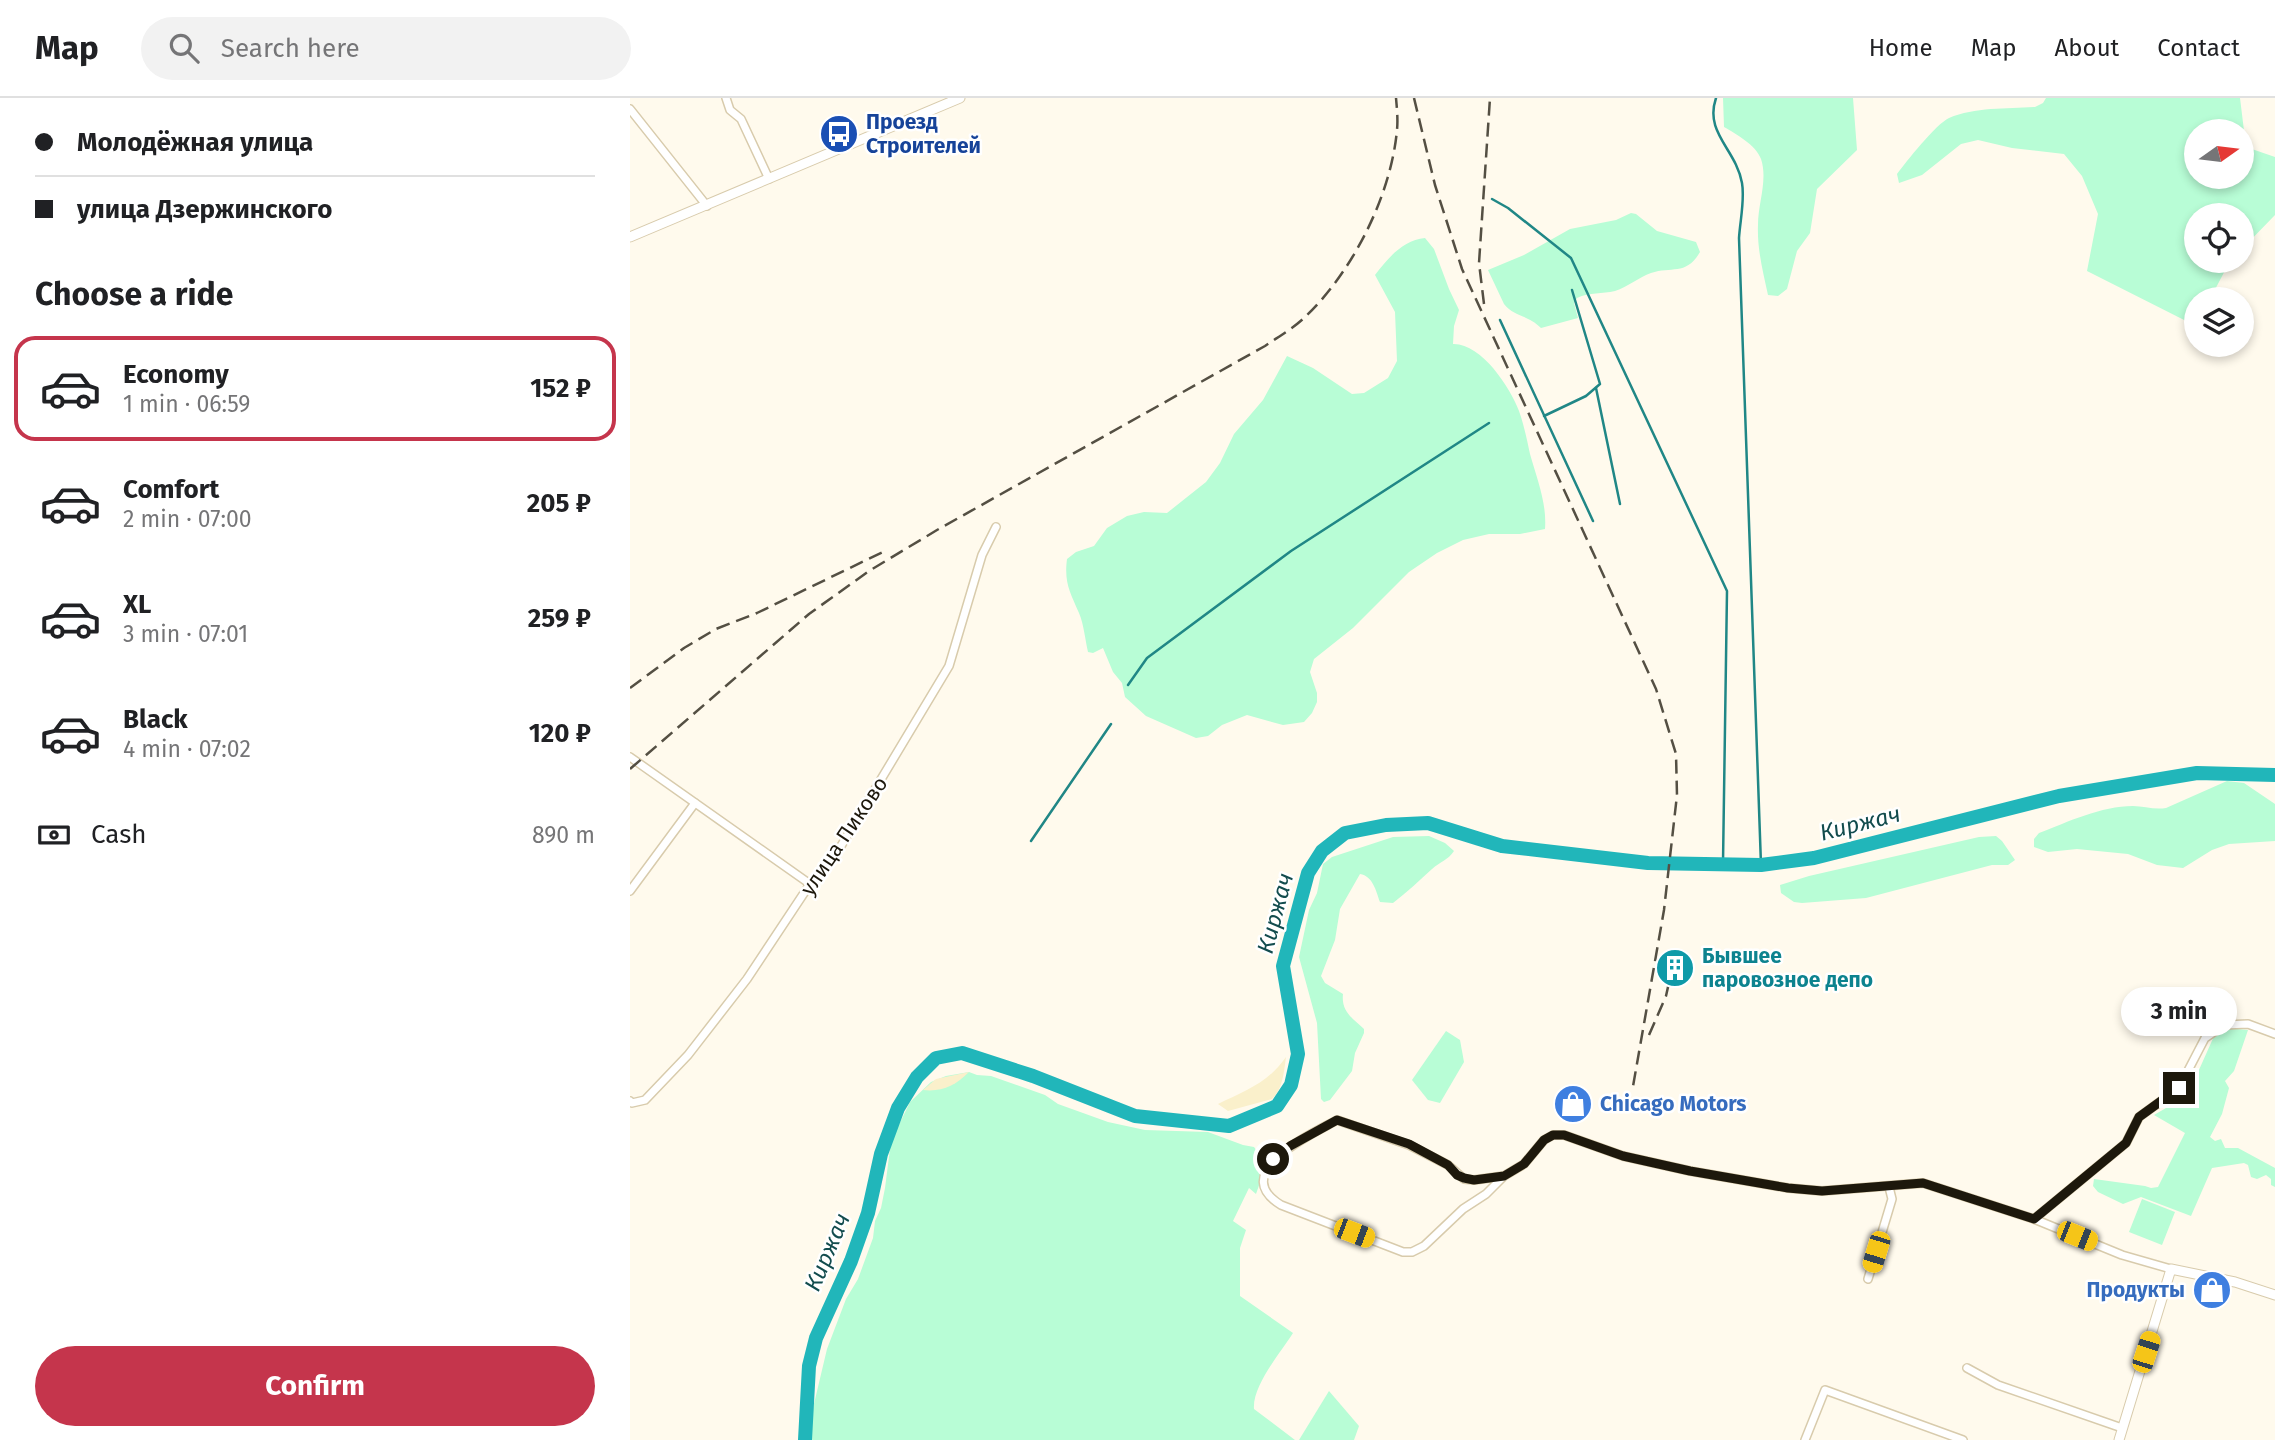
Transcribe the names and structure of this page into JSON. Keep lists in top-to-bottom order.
{
  "streets": {
    "street": ["улица Пиково"]
  },
  "water": ["Киржач"],
  "places": {
    "bus stop": ["Проезд Строителей"],
    "building": ["Бывшее паровозное депо"],
    "shop": ["Chicago Motors", "Продукты"]
  },
  "north": "right",
  "page": {
    "header": "Map",
    "search": "Search here",
    "nav": [
      "Home",
      "Map",
      "About",
      "Contact"
    ],
    "banner": ["Молодёжная улица", "улица Дзержинского"],
    "heading": "Choose a ride",
    "list": [
      {
        "name": "Economy",
        "note": "1 min · 06:59",
        "value": "152 ₽"
      },
      {
        "name": "Comfort",
        "note": "2 min · 07:00",
        "value": "205 ₽"
      },
      {
        "name": "XL",
        "note": "3 min · 07:01",
        "value": "259 ₽"
      },
      {
        "name": "Black",
        "note": "4 min · 07:02",
        "value": "120 ₽"
      }
    ],
    "pay": ["Cash", "890 m"],
    "bubble": "3 min",
    "buttons": "Confirm"
  }
}
